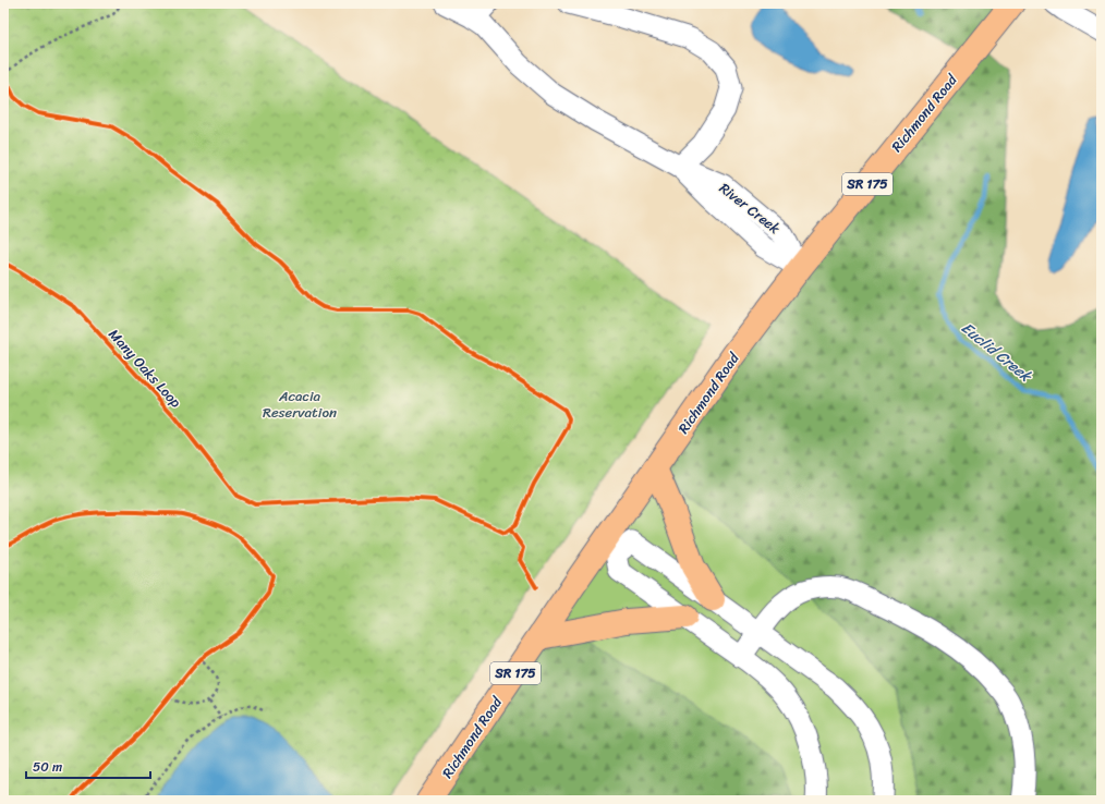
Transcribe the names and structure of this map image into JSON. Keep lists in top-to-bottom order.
{
  "streets": {
    "main road": ["Richmond Road", "SR 175"],
    "street": ["River Creek"],
    "cycle path": ["Many Oaks Loop"]
  },
  "crossings": [
    ["Richmond Road", "River Creek"]
  ],
  "water": ["Euclid Creek"],
  "parks": ["Acacia Reservation"],
  "scale_bar": "50 m"
}
